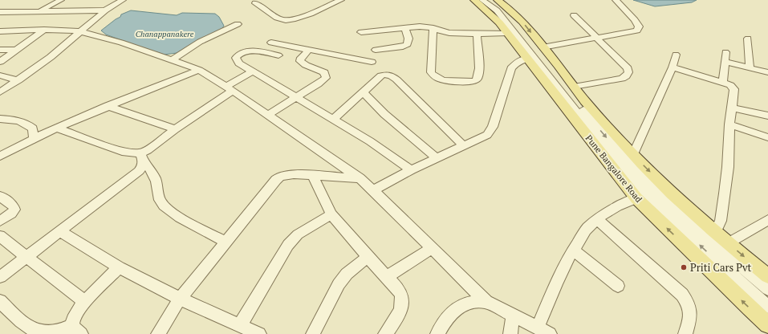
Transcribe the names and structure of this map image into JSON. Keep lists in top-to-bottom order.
{
  "streets": {
    "main road": ["Pune Bangalore Road"]
  },
  "water": ["Chanappanakere"],
  "places": ["Priti Cars Pvt"]
}
